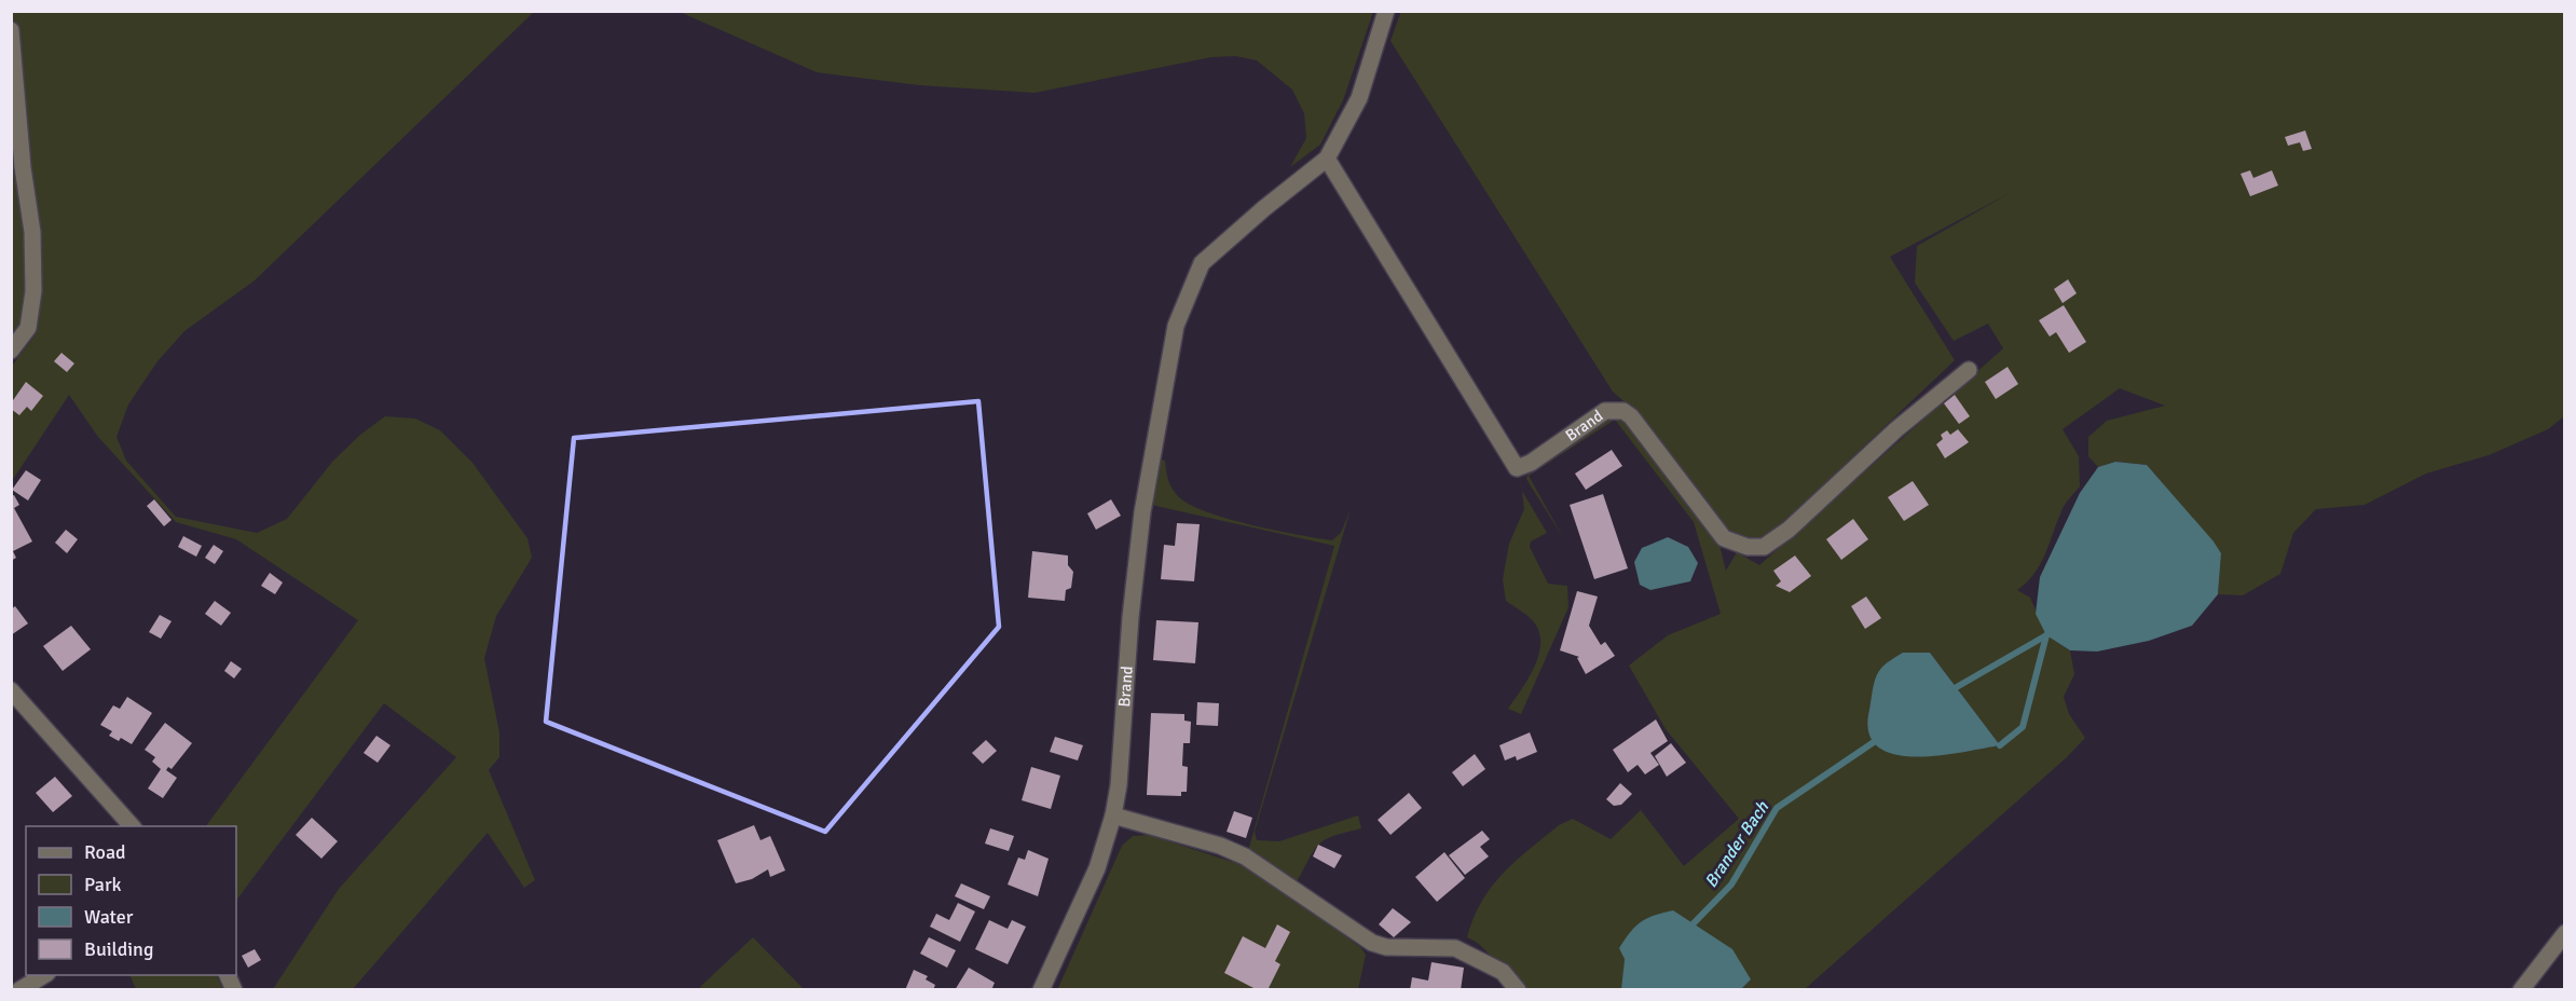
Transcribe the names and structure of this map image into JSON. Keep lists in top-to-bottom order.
{
  "streets": {
    "street": ["Brand"]
  },
  "water": ["Brander Bach"],
  "legend": [
    "Road",
    "Park",
    "Water",
    "Building"
  ]
}
